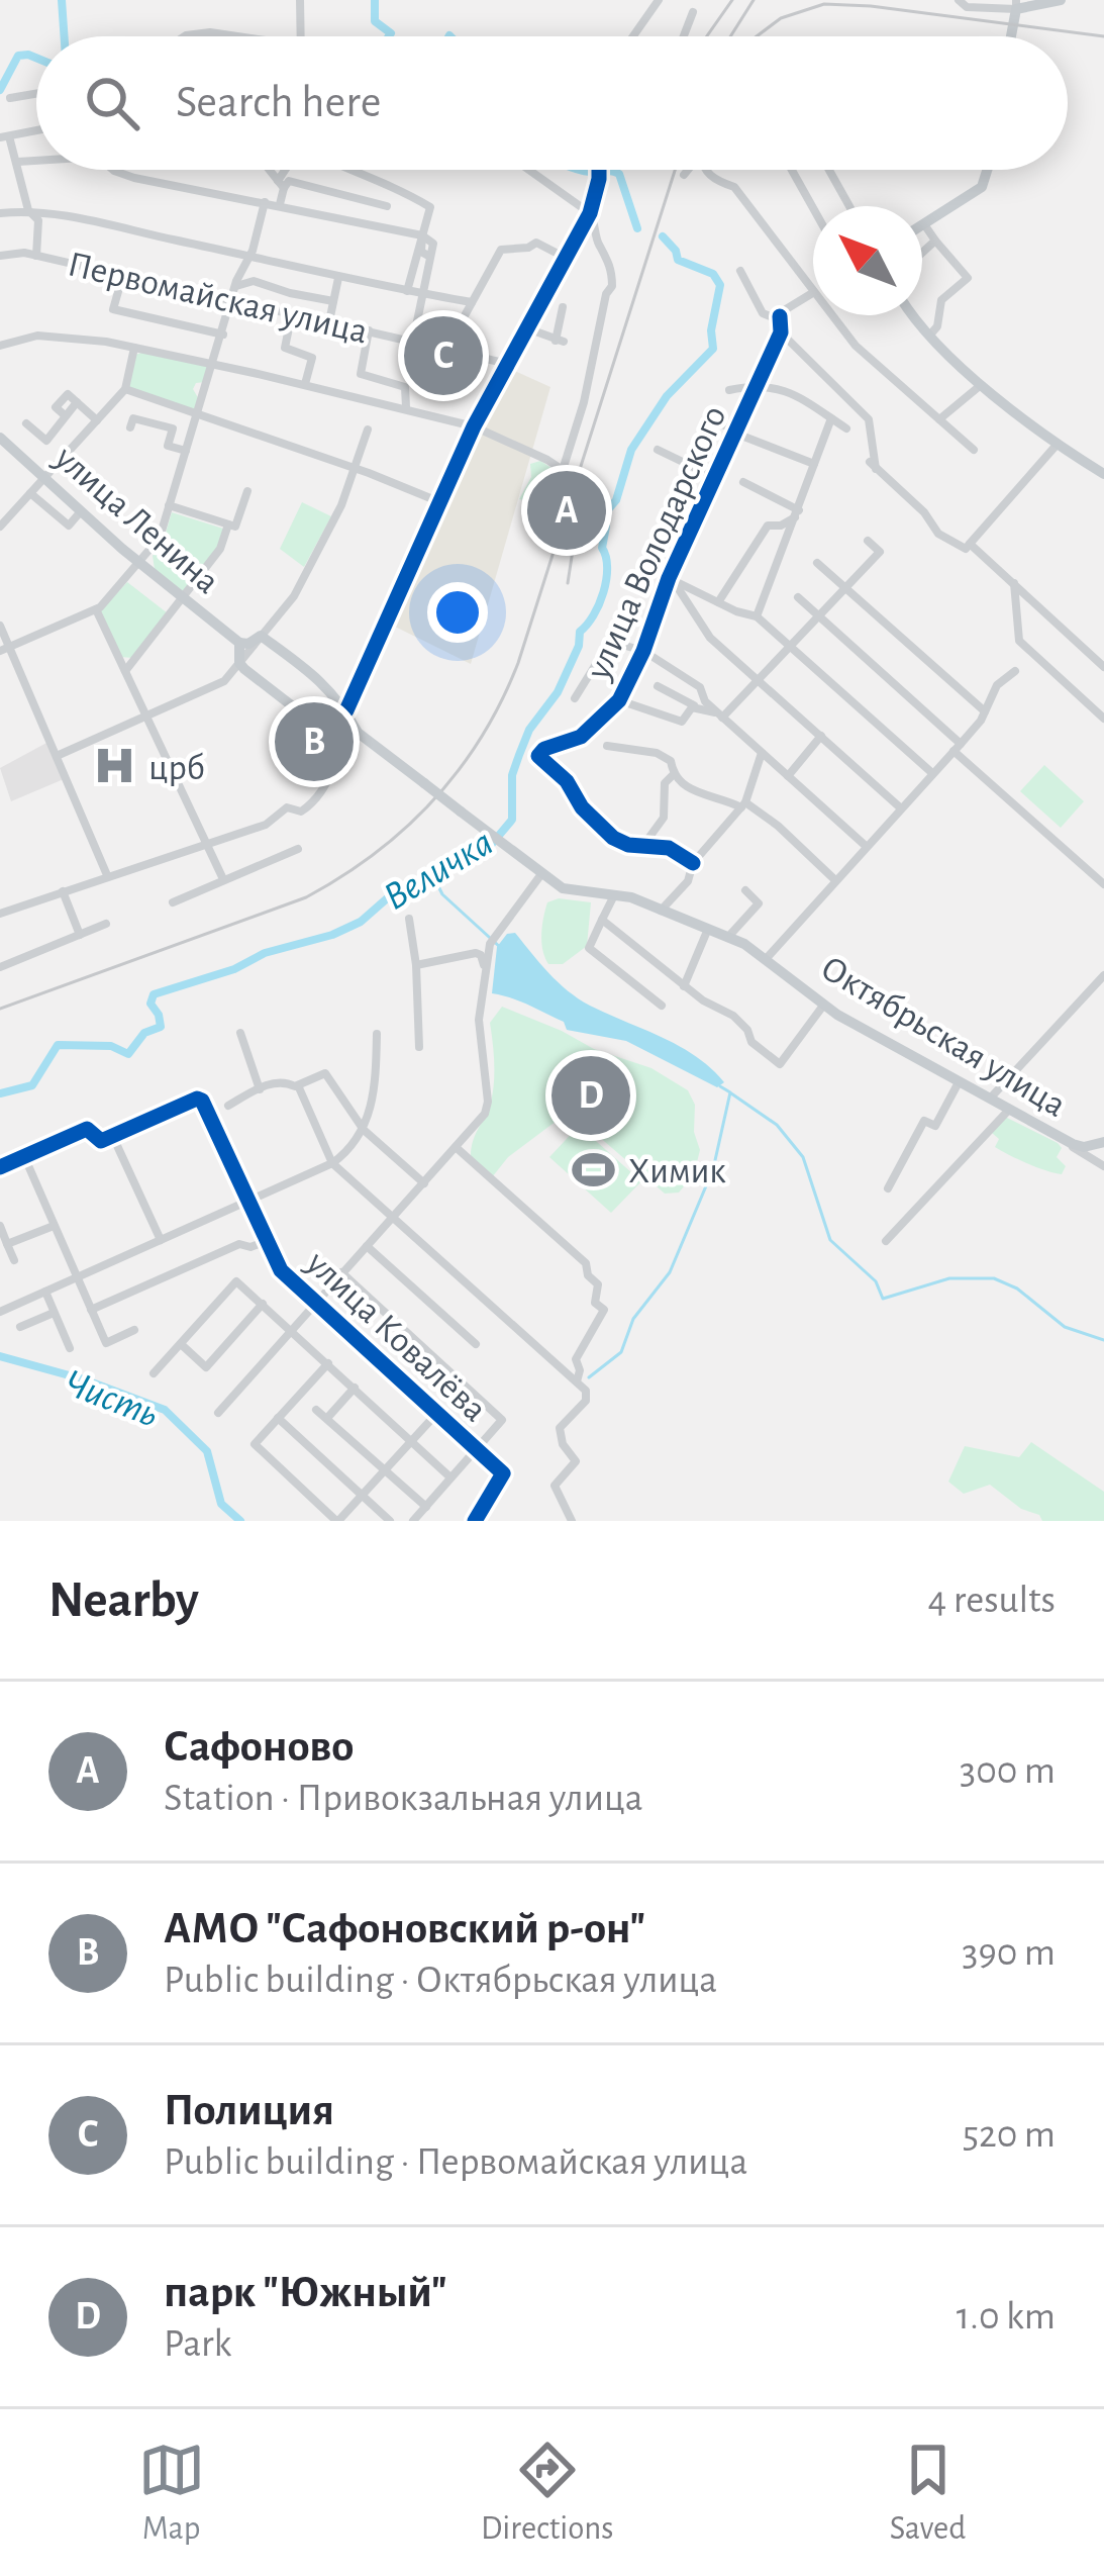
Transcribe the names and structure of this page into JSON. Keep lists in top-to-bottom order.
{
  "streets": {
    "main road": ["улица Ленина", "Октябрьская улица"],
    "street": ["Первомайская улица", "улица Володарского", "улица Ковалёва"]
  },
  "water": ["Величка", "Чисть"],
  "places": {
    "hospital": ["црб"],
    "sports": ["Химик"]
  },
  "north": "top left",
  "page": {
    "search": "Search here",
    "pins": [
      "C",
      "A",
      "B",
      "D"
    ],
    "heading": ["Nearby", "4 results"],
    "list": [
      {
        "mark": "A",
        "name": "Сафоново",
        "note": "Station · Привокзальная улица",
        "value": "300 m"
      },
      {
        "mark": "B",
        "name": "АМО \"Сафоновский р-он\"",
        "note": "Public building · Октябрьская улица",
        "value": "390 m"
      },
      {
        "mark": "C",
        "name": "Полиция",
        "note": "Public building · Первомайская улица",
        "value": "520 m"
      },
      {
        "mark": "D",
        "name": "парк \"Южный\"",
        "note": "Park",
        "value": "1.0 km"
      }
    ],
    "nav": ["Map", "Directions", "Saved"]
  }
}
